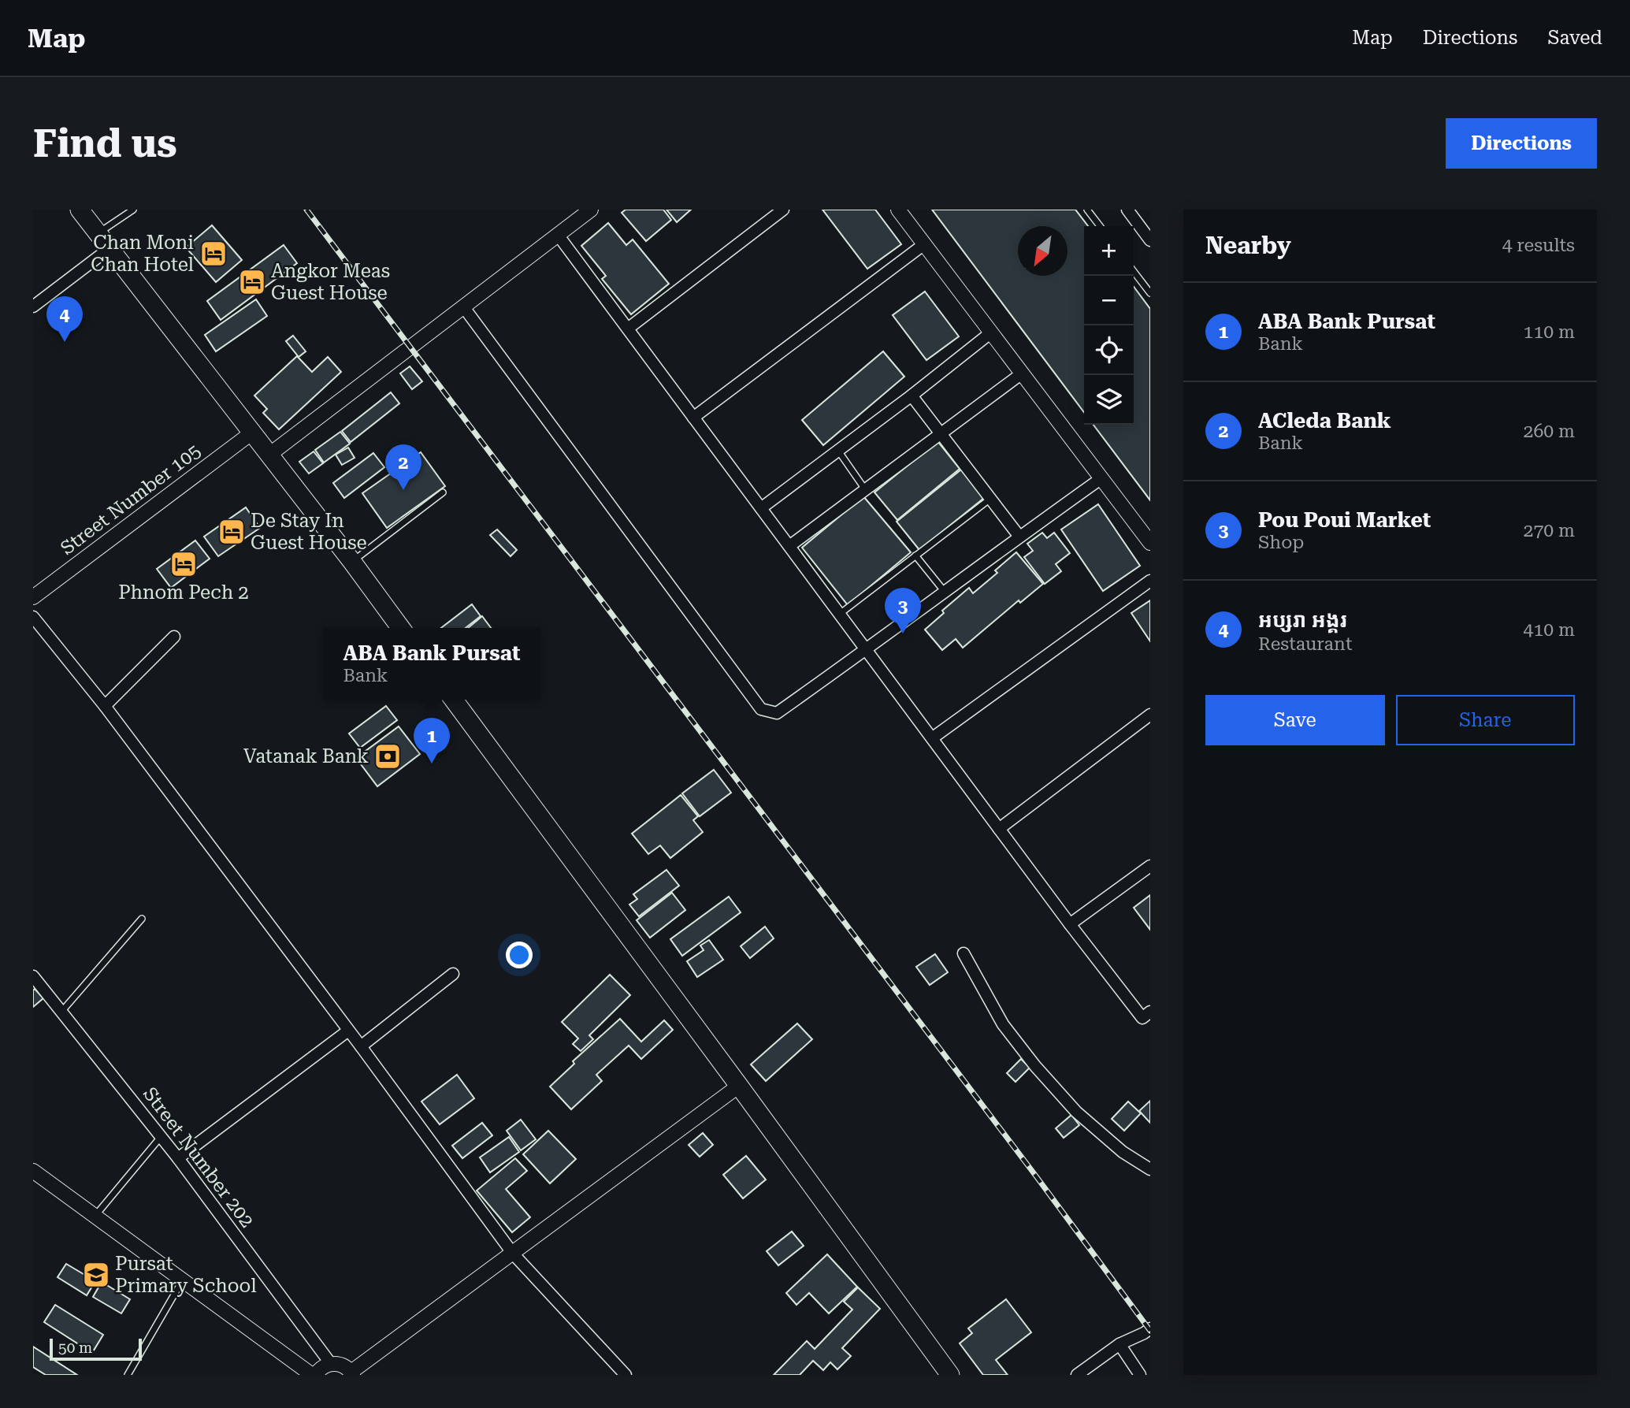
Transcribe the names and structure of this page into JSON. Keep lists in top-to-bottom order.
{
  "streets": {
    "street": ["Street Number 105", "Street Number 202"]
  },
  "places": {
    "hotel": [
      "Chan Moni Chan Hotel",
      "Angkor Meas Guest House",
      "De Stay In Guest House",
      "Phnom Pech 2"
    ],
    "bank": ["Vatanak Bank"],
    "school or university": ["Pursat Primary School"]
  },
  "scale_bar": "50 m",
  "north": "bottom left",
  "page": {
    "header": "Map",
    "nav": ["Map", "Directions", "Saved"],
    "buttons": [
      "Directions",
      ["Save", "Share"]
    ],
    "title": "Find us",
    "heading": ["Nearby", "4 results"],
    "map_buttons": ["+", "−"],
    "list": [
      {
        "mark": "1",
        "name": "ABA Bank Pursat",
        "note": "Bank",
        "value": "110 m"
      },
      {
        "mark": "2",
        "name": "ACleda Bank",
        "note": "Bank",
        "value": "260 m"
      },
      {
        "mark": "3",
        "name": "Pou Poui Market",
        "note": "Shop",
        "value": "270 m"
      },
      {
        "mark": "4",
        "name": "អប្សរា អង្គរ",
        "note": "Restaurant",
        "value": "410 m"
      }
    ],
    "pins": [
      "4",
      "2",
      "3",
      "1"
    ],
    "popup": ["ABA Bank Pursat", "Bank"],
    "scale": "50 m"
  }
}
